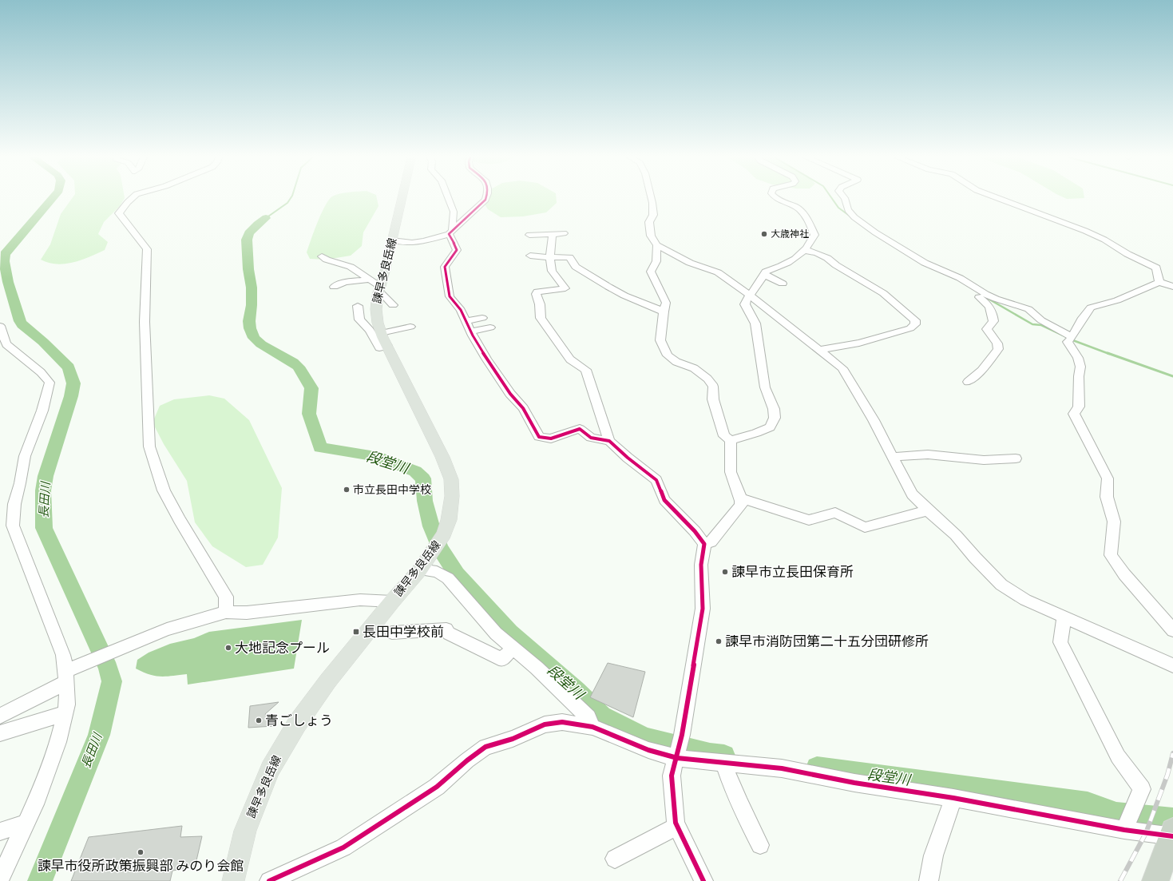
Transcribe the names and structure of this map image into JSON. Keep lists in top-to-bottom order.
{
  "streets": {
    "main road": ["諫早多良岳線"]
  },
  "water": ["段堂川", "長田川"],
  "places": {
    "other": [
      "大歳神社",
      "市立長田中学校",
      "諫早市立長田保育所",
      "諫早市消防団第二十五分団研修所",
      "大地記念プール",
      "青ごしょう",
      "諫早市役所政策振興部 みのり会館"
    ],
    "transit": ["長田中学校前"]
  }
}
